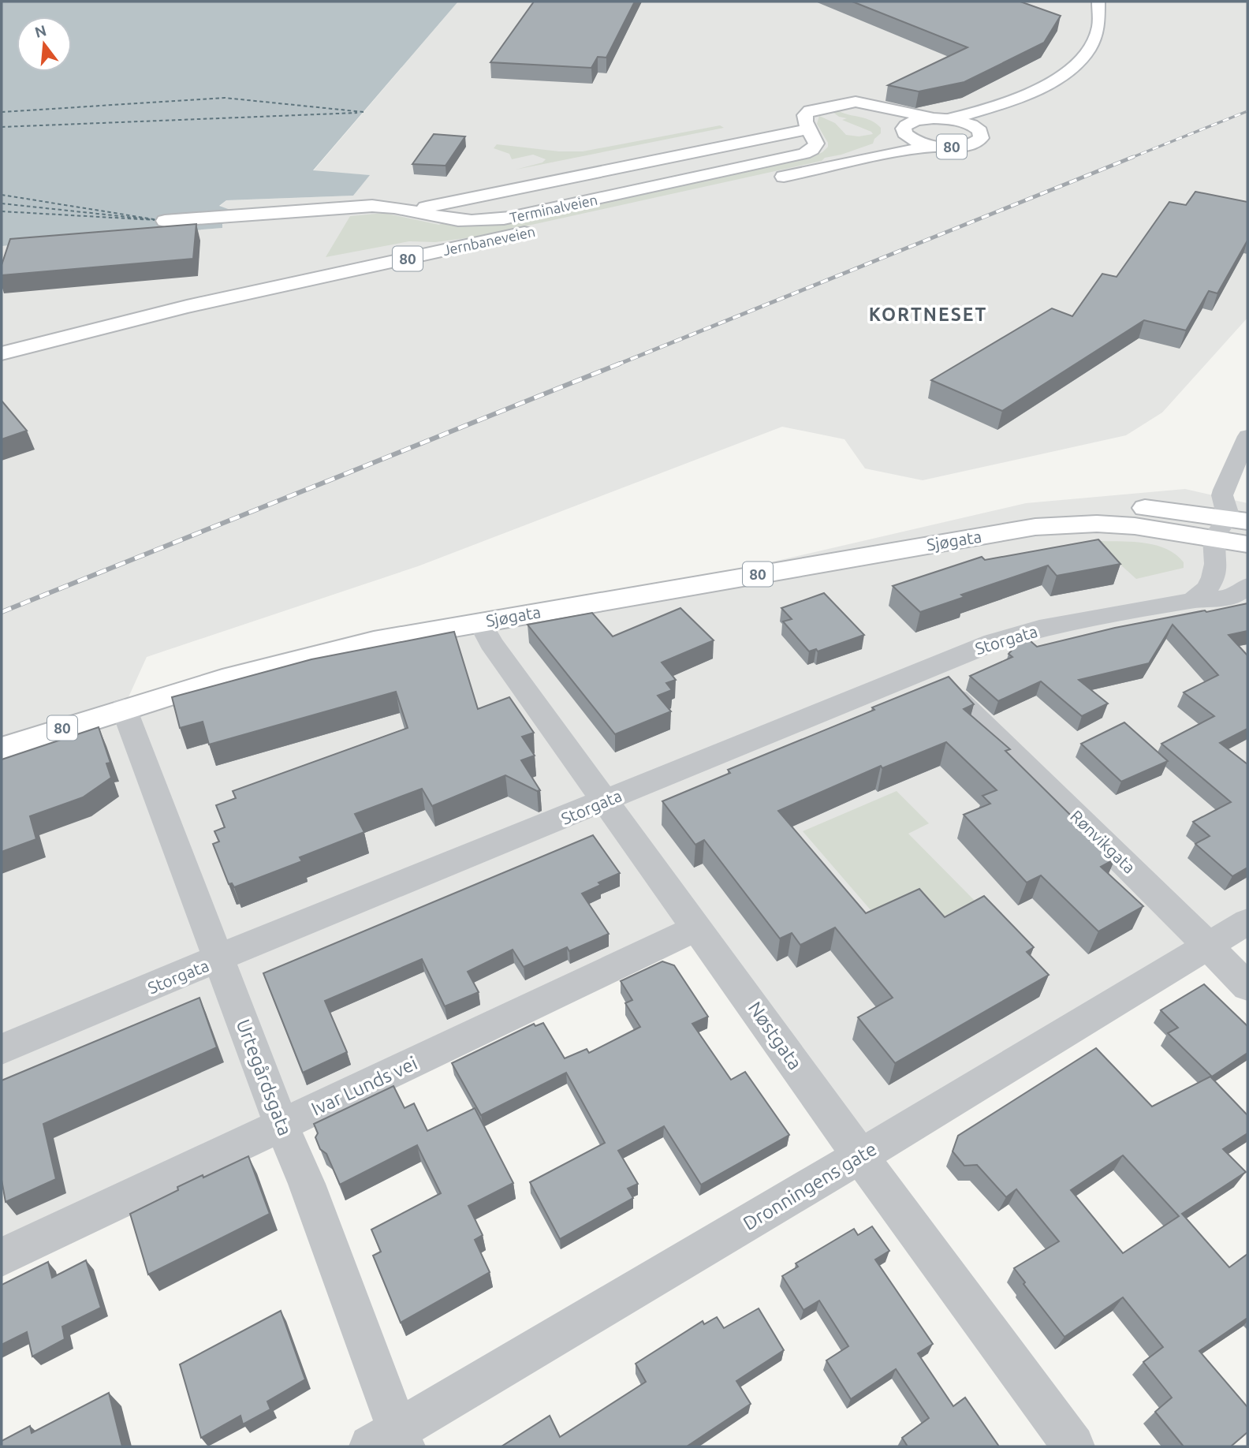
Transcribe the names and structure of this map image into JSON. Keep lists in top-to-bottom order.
{
  "streets": {
    "main road": [
      "80",
      "Terminalveien",
      "Jernbaneveien",
      "Sjøgata"
    ],
    "street": [
      "Storgata",
      "Rønvikgata",
      "Nøstgata",
      "Urtegårdsgata",
      "Ivar Lunds vei",
      "Dronningens gate"
    ]
  },
  "crossings": [
    ["80", "Terminalveien"],
    ["80", "Jernbaneveien"],
    ["Sjøgata", "Nøstgata"],
    ["Sjøgata", "Urtegårdsgata"],
    ["Storgata", "Nøstgata"],
    ["Storgata", "Urtegårdsgata"],
    ["Rønvikgata", "Dronningens gate"],
    ["Nøstgata", "Ivar Lunds vei"],
    ["Nøstgata", "Dronningens gate"],
    ["Urtegårdsgata", "Ivar Lunds vei"],
    ["Urtegårdsgata", "Dronningens gate"]
  ],
  "districts": ["KORTNESET"],
  "north": "top"
}
